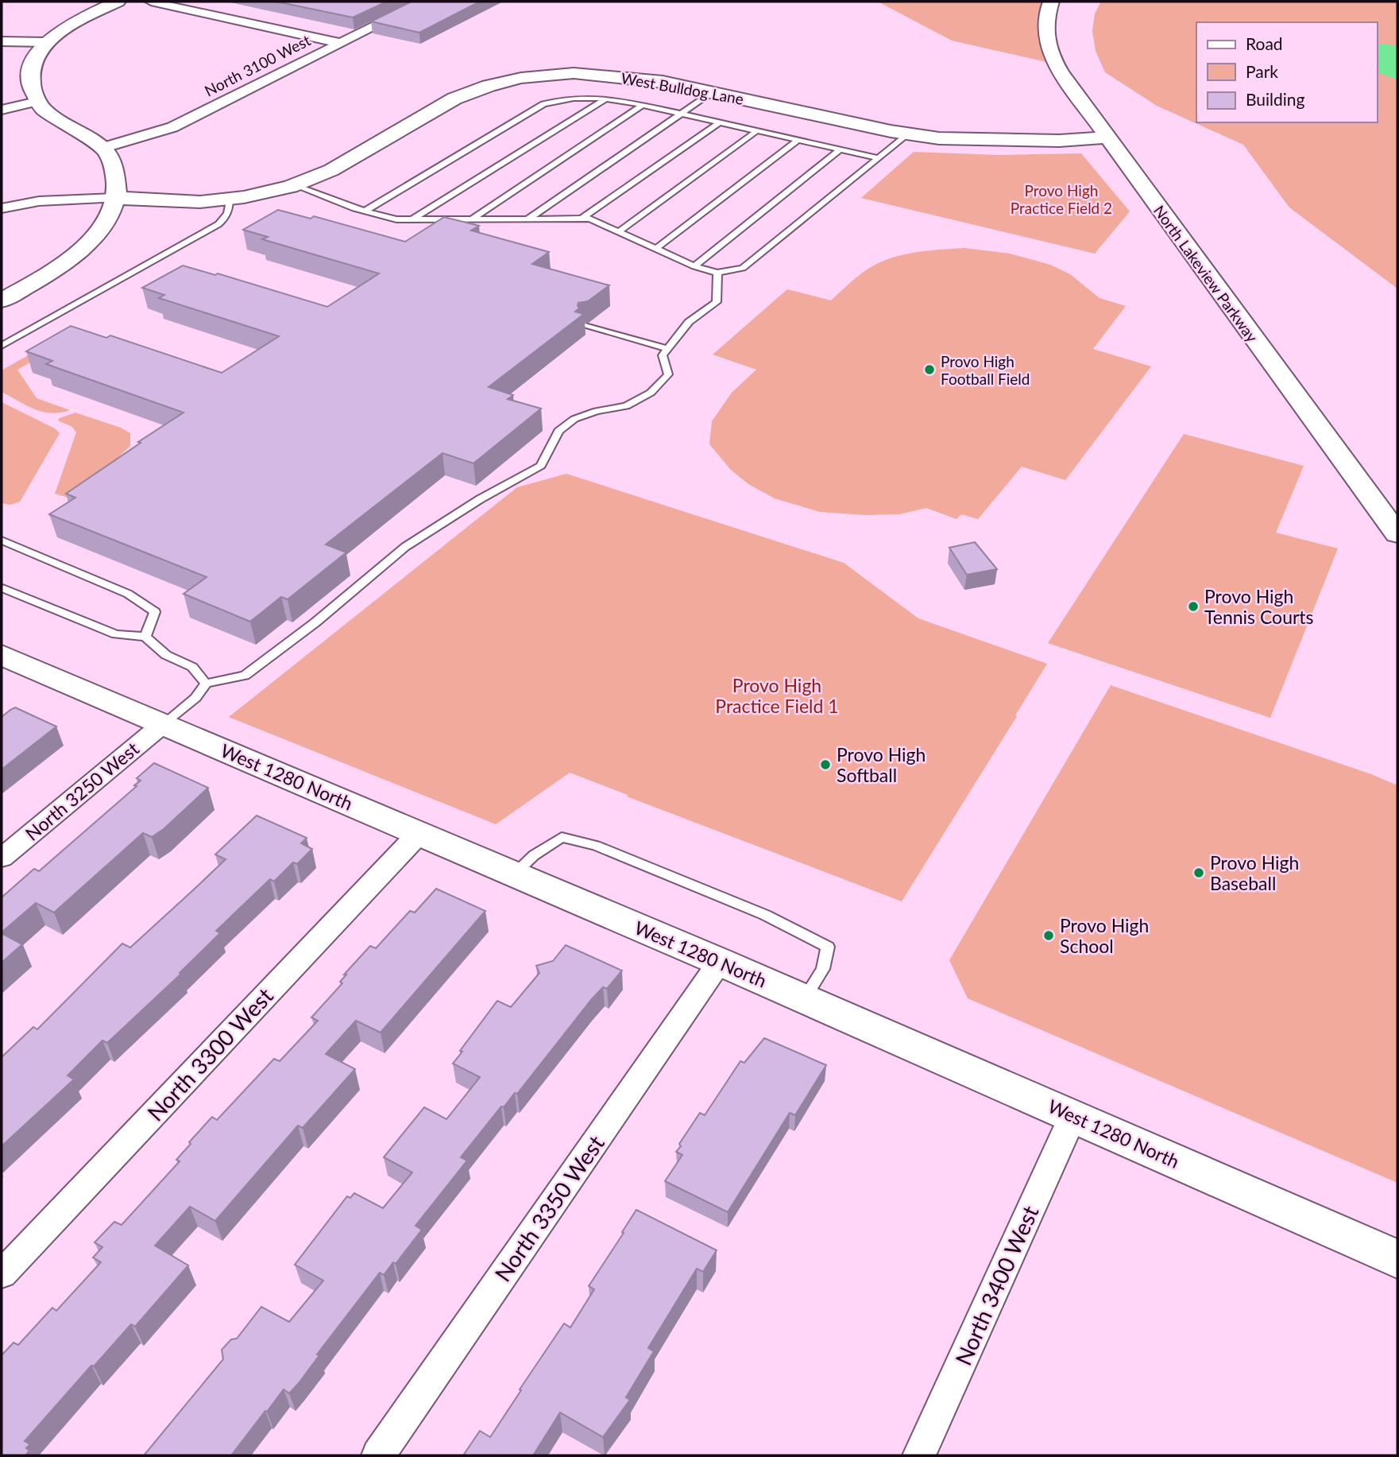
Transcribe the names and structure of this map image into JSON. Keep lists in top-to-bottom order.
{
  "streets": {
    "street": [
      "North 3100 West",
      "West Bulldog Lane",
      "North Lakeview Parkway",
      "West 1280 North",
      "North 3250 West",
      "North 3300 West",
      "North 3350 West",
      "North 3400 West"
    ]
  },
  "crossings": [
    ["West Bulldog Lane", "North Lakeview Parkway"],
    ["West 1280 North", "North 3250 West"],
    ["West 1280 North", "North 3300 West"],
    ["West 1280 North", "North 3350 West"],
    ["West 1280 North", "North 3400 West"]
  ],
  "parks": ["Provo High Practice Field 2", "Provo High Practice Field 1"],
  "places": [
    "Provo High Football Field",
    "Provo High Tennis Courts",
    "Provo High Softball",
    "Provo High Baseball",
    "Provo High School"
  ],
  "legend": ["Road", "Park", "Building"]
}
